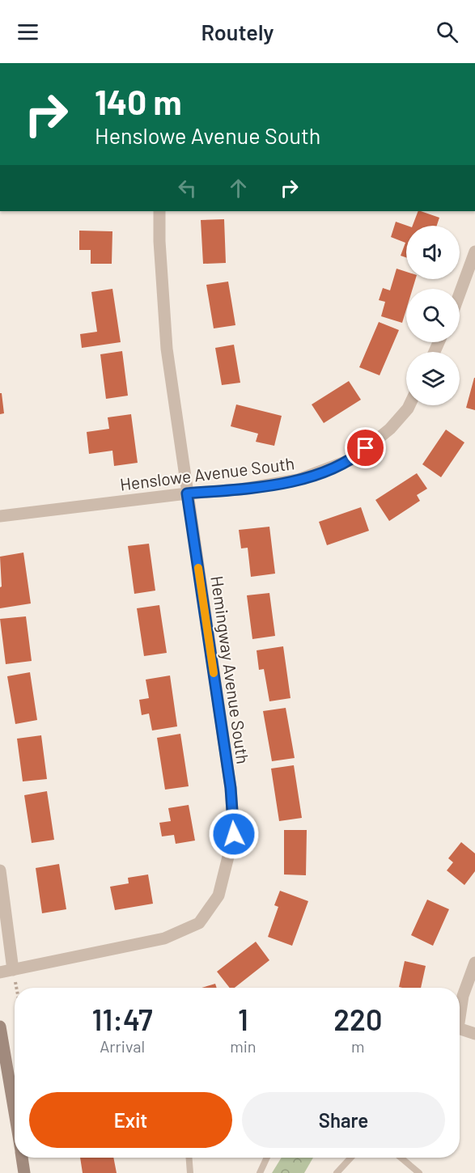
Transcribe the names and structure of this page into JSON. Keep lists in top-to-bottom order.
{
  "streets": {
    "street": ["Henslowe Avenue South", "Hemingway Avenue South"]
  },
  "crossings": [
    ["Henslowe Avenue South", "Hemingway Avenue South"]
  ],
  "page": {
    "header": "Routely",
    "turn": ["140 m", "Henslowe Avenue South"],
    "eta": [
      "11:47",
      "Arrival",
      "1",
      "min",
      "220",
      "m"
    ],
    "buttons": ["Exit", "Share"]
  }
}
